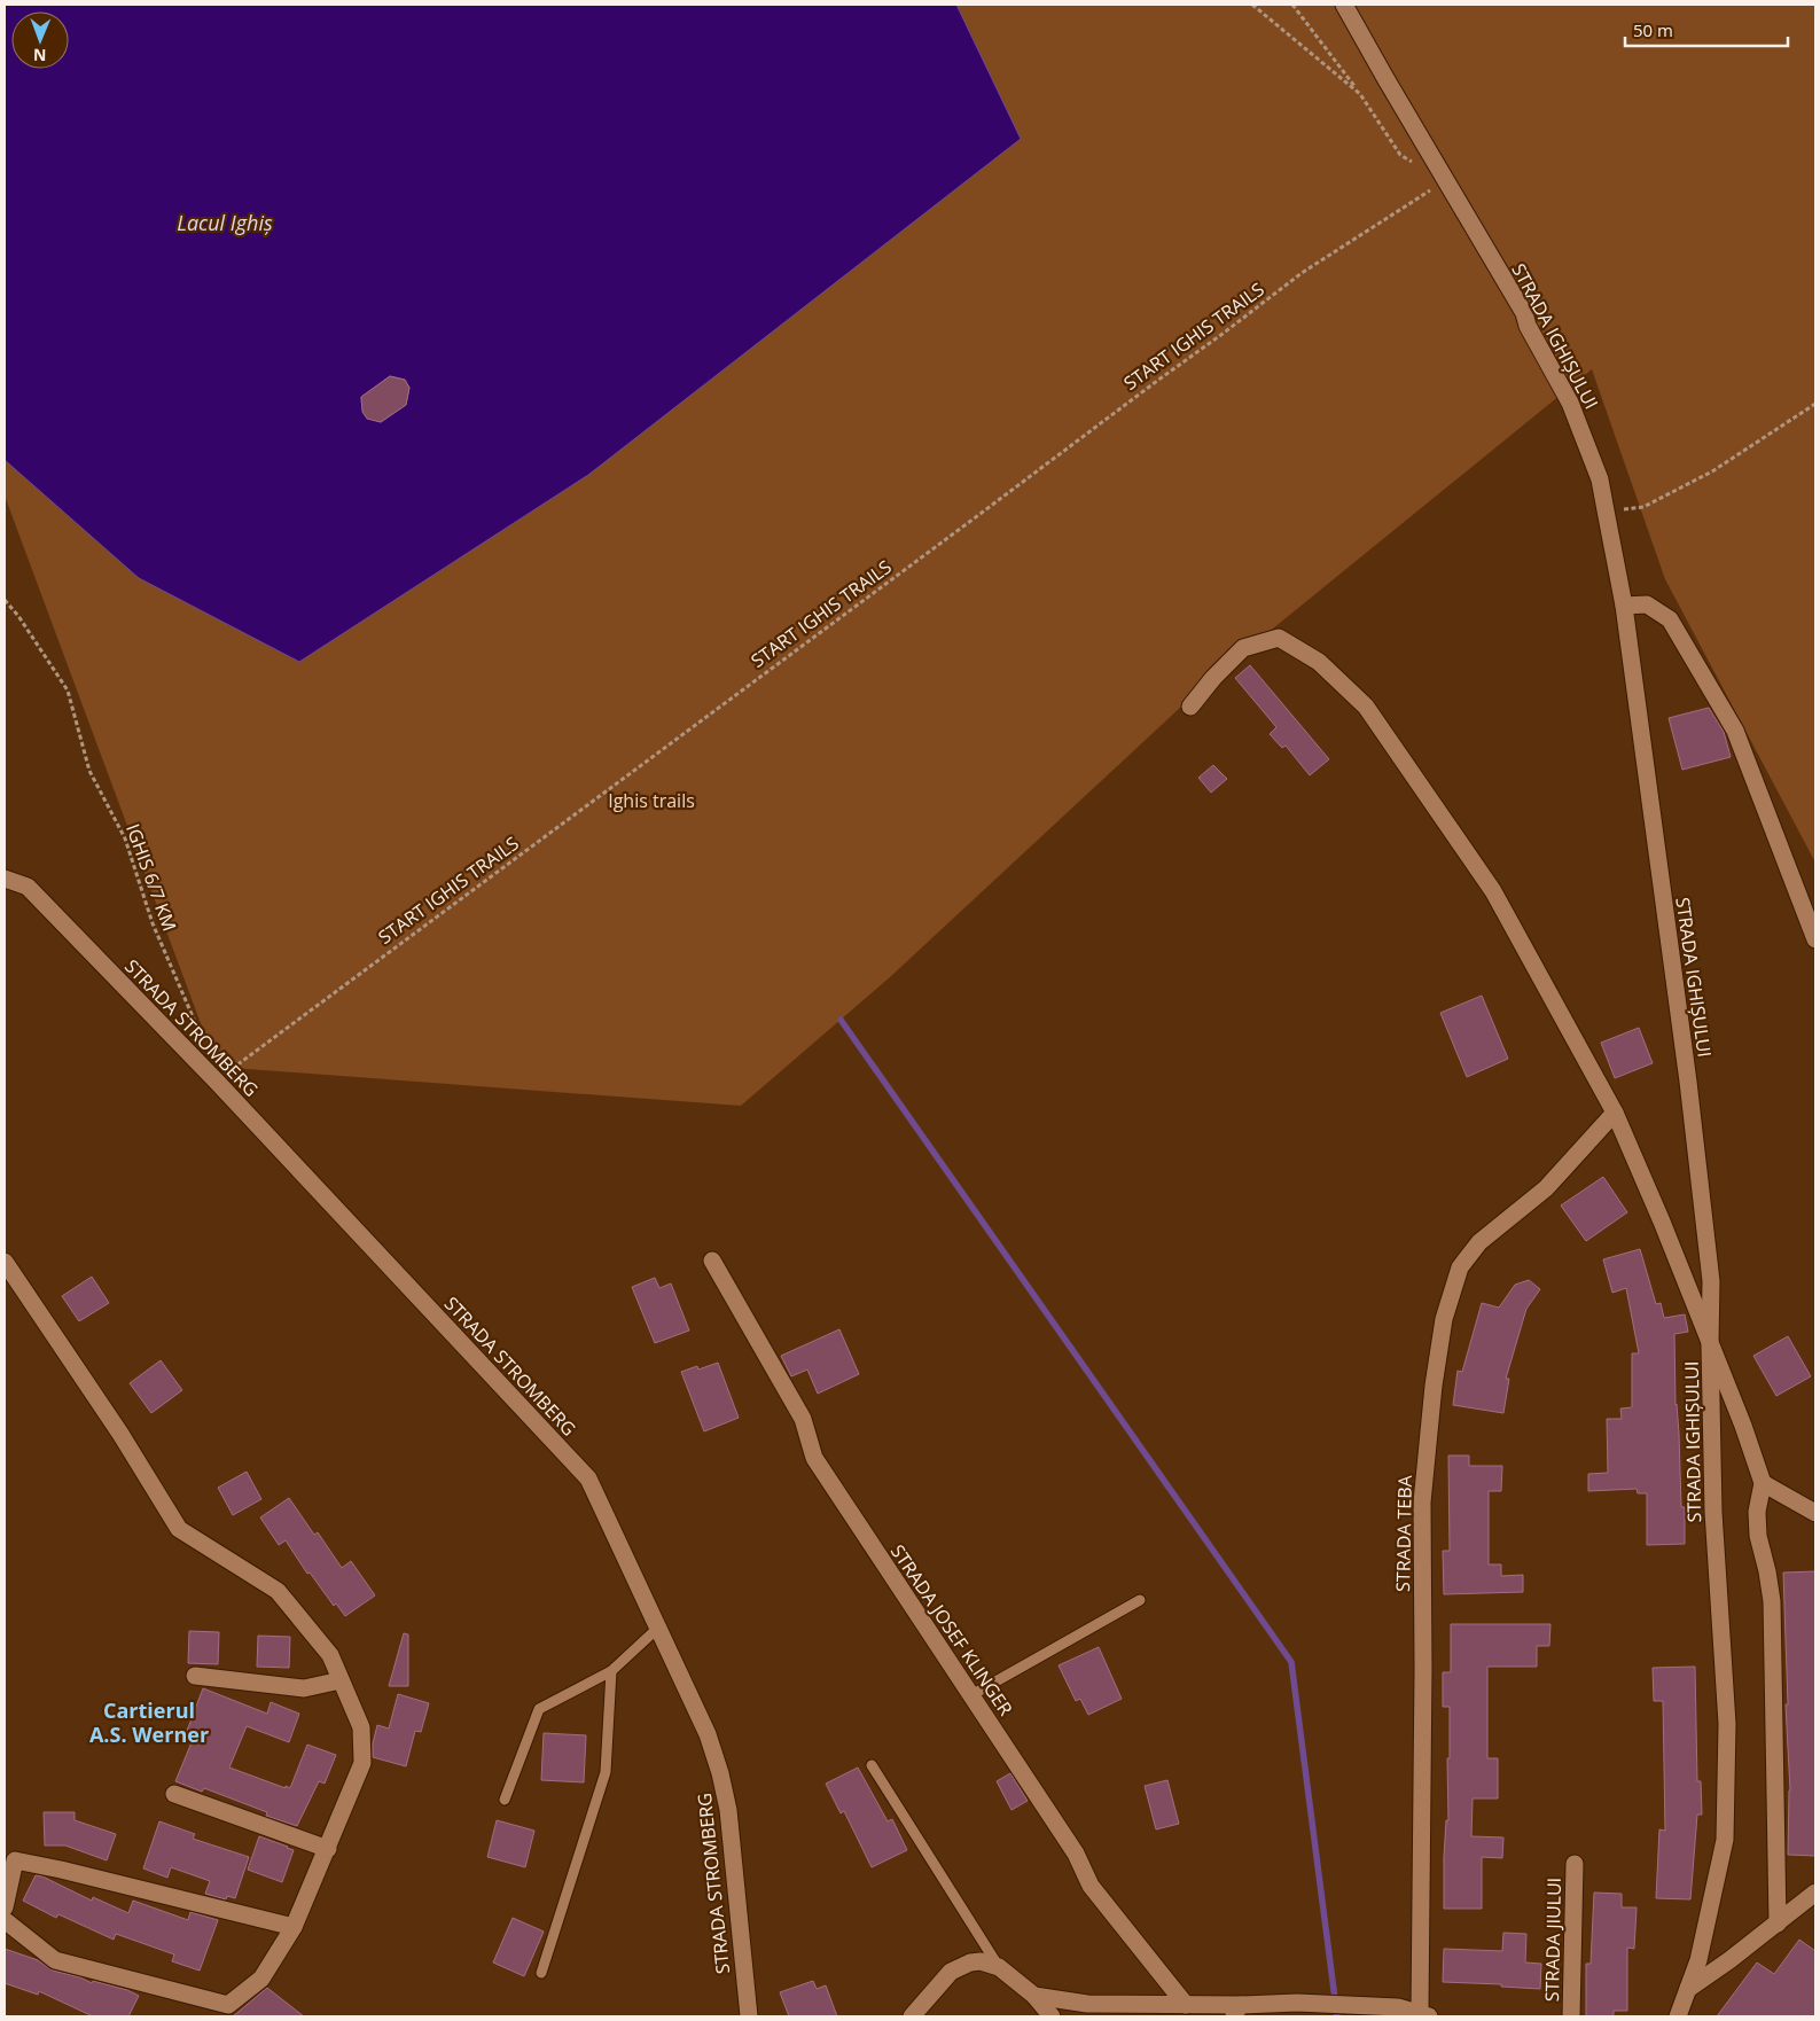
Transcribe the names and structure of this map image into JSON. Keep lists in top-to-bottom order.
{
  "streets": {
    "street": [
      "STRADA IGHIȘULUI",
      "STRADA STROMBERG",
      "STRADA TEBA",
      "STRADA JOSEF KLINGER",
      "STRADA JIULUI"
    ],
    "path": ["START IGHIS TRAILS", "IGHIS 6/7 KM"]
  },
  "crossings": [
    ["START IGHIS TRAILS", "STRADA IGHIȘULUI"]
  ],
  "districts": ["Cartierul A.S. Werner"],
  "water": ["Lacul Ighiș"],
  "parks": ["Ighis trails"],
  "scale_bar": "50 m",
  "north": "bottom"
}
